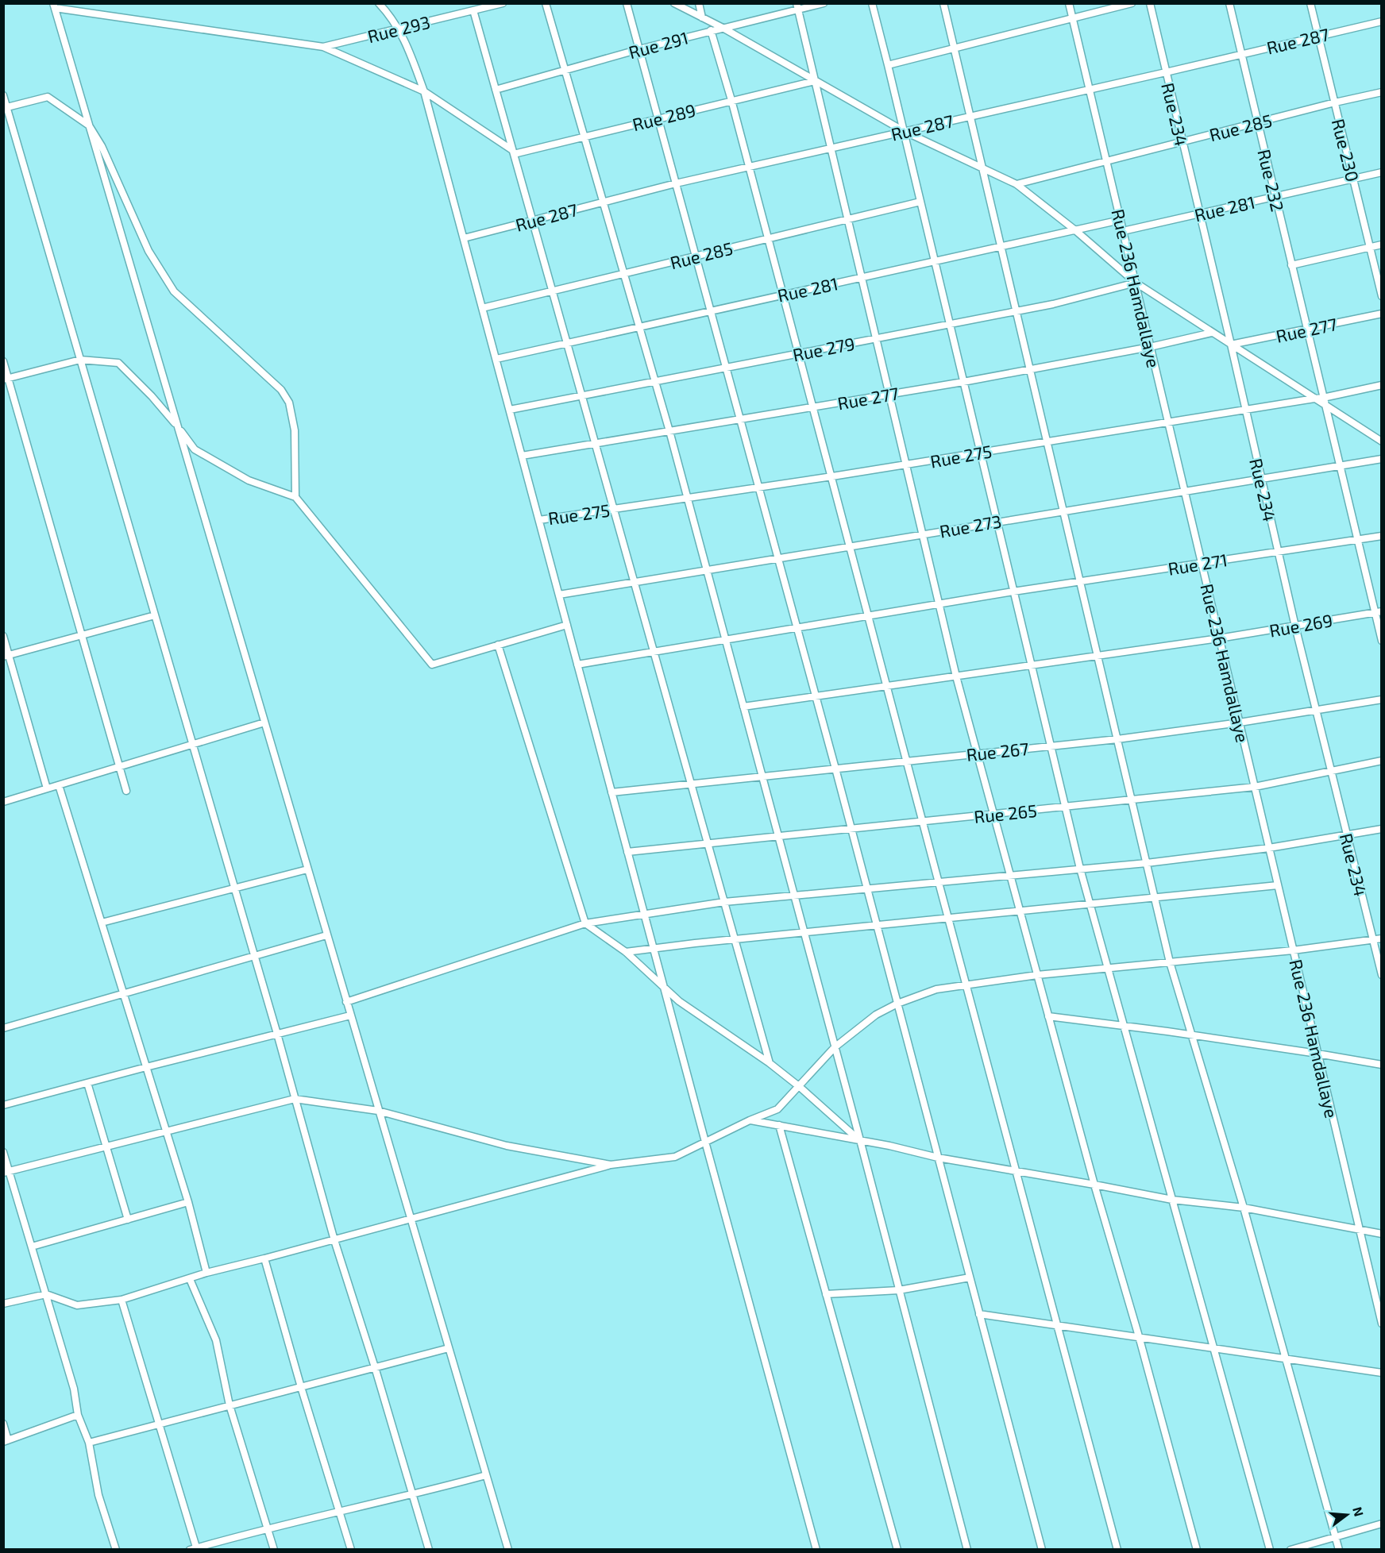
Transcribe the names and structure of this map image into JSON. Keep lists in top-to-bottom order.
{
  "streets": {
    "street": [
      "Rue 293",
      "Rue 287",
      "Rue 291",
      "Rue 234",
      "Rue 289",
      "Rue 285",
      "Rue 230",
      "Rue 232",
      "Rue 281",
      "Rue 236 Hamdallaye",
      "Rue 277",
      "Rue 279",
      "Rue 275",
      "Rue 273",
      "Rue 271",
      "Rue 269",
      "Rue 267",
      "Rue 265"
    ]
  },
  "crossings": [
    ["Rue 287", "Rue 234"],
    ["Rue 287", "Rue 230"],
    ["Rue 287", "Rue 232"],
    ["Rue 287", "Rue 236 Hamdallaye"],
    ["Rue 234", "Rue 285"],
    ["Rue 234", "Rue 281"],
    ["Rue 234", "Rue 277"],
    ["Rue 234", "Rue 275"],
    ["Rue 234", "Rue 273"],
    ["Rue 234", "Rue 271"],
    ["Rue 234", "Rue 269"],
    ["Rue 234", "Rue 267"],
    ["Rue 234", "Rue 265"],
    ["Rue 285", "Rue 230"],
    ["Rue 285", "Rue 232"],
    ["Rue 285", "Rue 236 Hamdallaye"],
    ["Rue 230", "Rue 281"],
    ["Rue 232", "Rue 281"],
    ["Rue 232", "Rue 277"],
    ["Rue 232", "Rue 275"],
    ["Rue 232", "Rue 273"],
    ["Rue 232", "Rue 271"],
    ["Rue 232", "Rue 269"],
    ["Rue 281", "Rue 236 Hamdallaye"],
    ["Rue 236 Hamdallaye", "Rue 277"],
    ["Rue 236 Hamdallaye", "Rue 279"],
    ["Rue 236 Hamdallaye", "Rue 275"],
    ["Rue 236 Hamdallaye", "Rue 273"],
    ["Rue 236 Hamdallaye", "Rue 271"],
    ["Rue 236 Hamdallaye", "Rue 269"],
    ["Rue 236 Hamdallaye", "Rue 267"],
    ["Rue 236 Hamdallaye", "Rue 265"]
  ],
  "north": "right"
}
